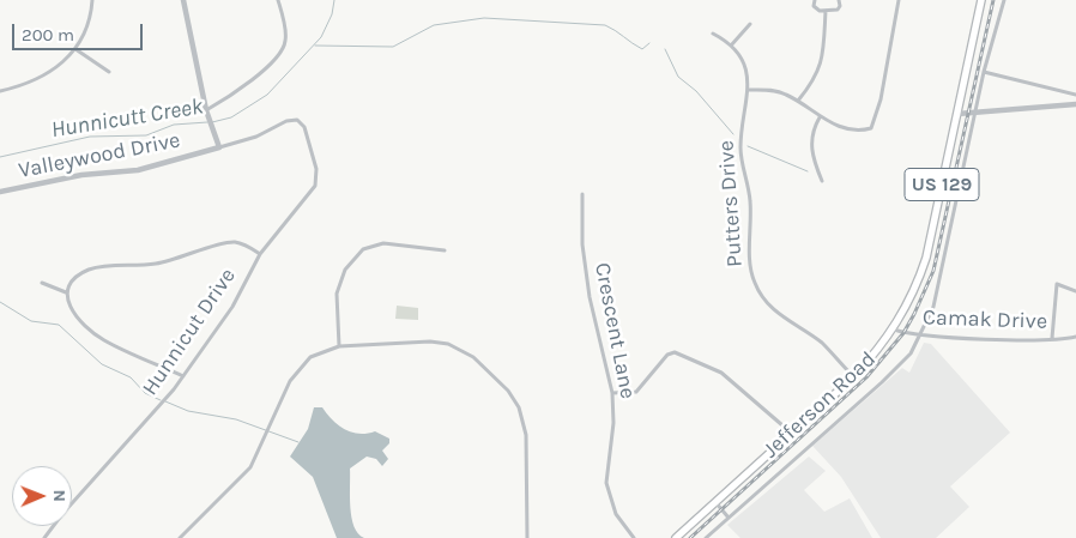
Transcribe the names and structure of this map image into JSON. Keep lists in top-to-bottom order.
{
  "streets": {
    "highway": ["US 129", "Jefferson Road"],
    "street": [
      "Valleywood Drive",
      "Putters Drive",
      "Camak Drive",
      "Crescent Lane",
      "Hunnicut Drive"
    ]
  },
  "crossings": [
    ["Valleywood Drive", "Hunnicut Drive"],
    ["Putters Drive", "Jefferson Road"],
    ["Camak Drive", "Jefferson Road"]
  ],
  "water": ["Hunnicutt Creek"],
  "scale_bar": "200 m",
  "north": "right"
}
